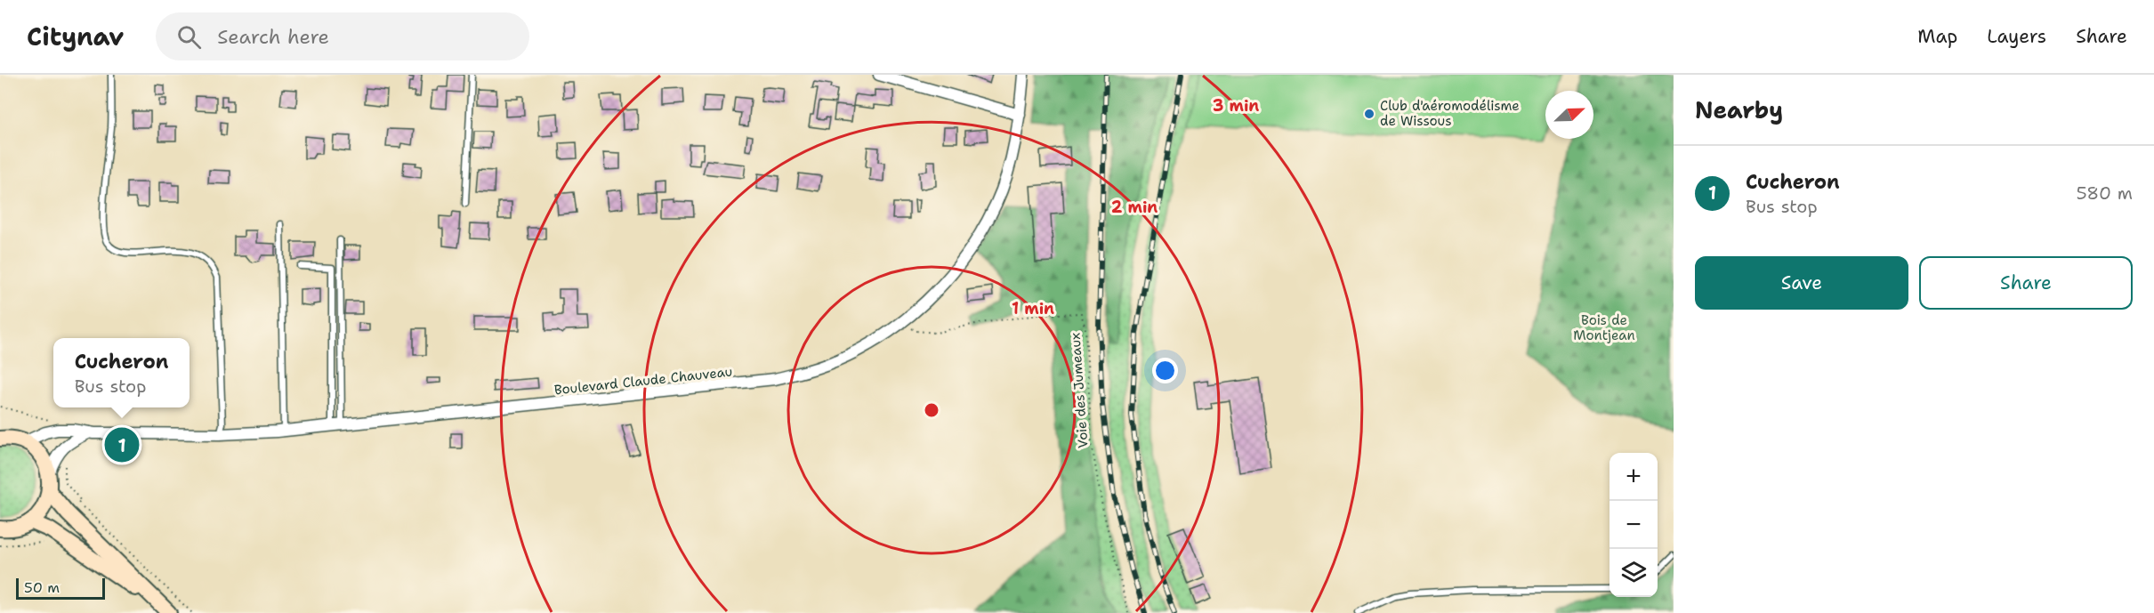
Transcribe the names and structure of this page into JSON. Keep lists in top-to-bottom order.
{
  "streets": {
    "street": ["Boulevard Claude Chauveau"],
    "path": ["Voie des Jumeaux"]
  },
  "crossings": [
    ["Boulevard Claude Chauveau", "Voie des Jumeaux"]
  ],
  "parks": ["Bois de Montjean"],
  "places": ["Club d'aéromodélisme de Wissous"],
  "scale_bar": "50 m",
  "north": "top right",
  "page": {
    "header": "Citynav",
    "search": "Search here",
    "nav": ["Map", "Layers", "Share"],
    "heading": "Nearby",
    "list": [
      {
        "mark": "1",
        "name": "Cucheron",
        "note": "Bus stop",
        "value": "580 m"
      }
    ],
    "buttons": ["Save", "Share"],
    "popup": ["Cucheron", "Bus stop"],
    "pins": "1",
    "map_buttons": ["+", "−"],
    "scale": "50 m"
  },
  "rings": ["3 min", "2 min", "1 min"]
}
